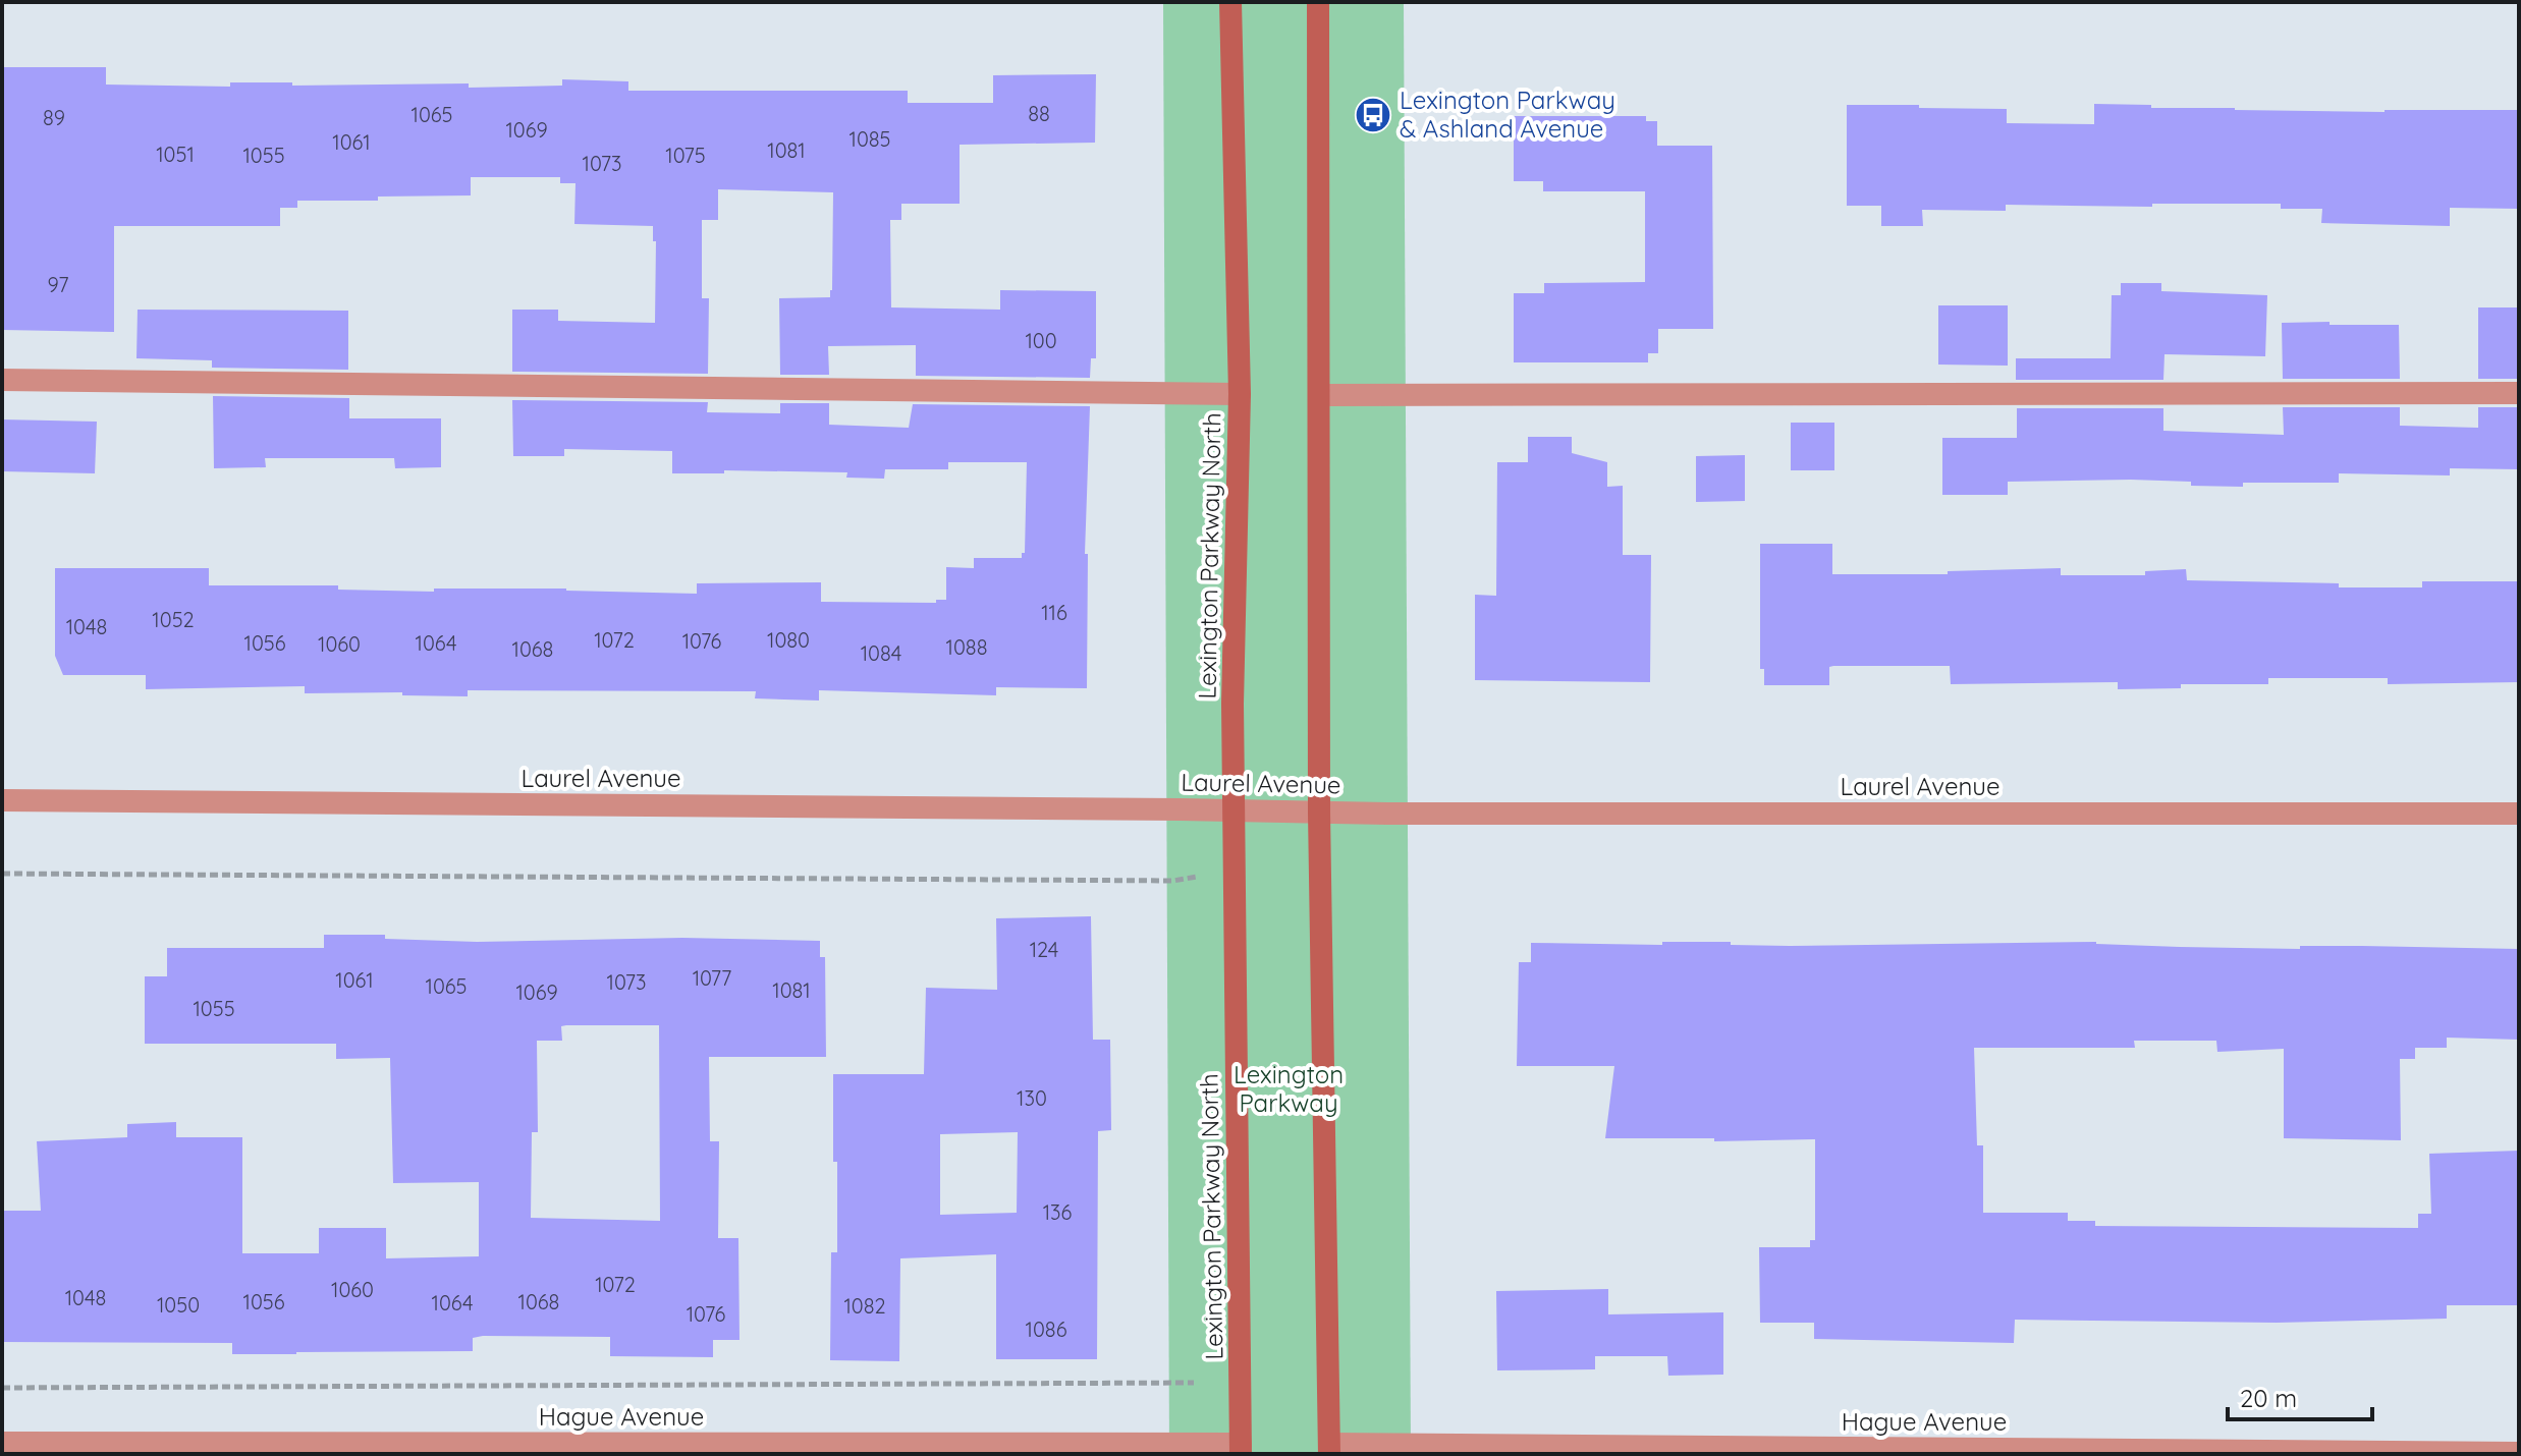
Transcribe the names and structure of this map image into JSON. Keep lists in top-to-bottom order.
{
  "streets": {
    "main road": ["Lexington Parkway North"],
    "street": ["Laurel Avenue", "Hague Avenue"]
  },
  "crossings": [
    ["Lexington Parkway North", "Laurel Avenue"],
    ["Lexington Parkway North", "Hague Avenue"]
  ],
  "parks": ["Lexington Parkway"],
  "places": {
    "bus stop": ["Lexington Parkway & Ashland Avenue"]
  },
  "house_numbers": [
    "88",
    "1065",
    "89",
    "1069",
    "1085",
    "1061",
    "1081",
    "1051",
    "1055",
    "1075",
    "1073",
    "97",
    "100",
    "116",
    "1052",
    "1048",
    "1072",
    "1080",
    "1076",
    "1056",
    "1064",
    "1060",
    "1088",
    "1068",
    "1084",
    "124",
    "1077",
    "1061",
    "1073",
    "1065",
    "1081",
    "1069",
    "1055",
    "130",
    "136",
    "1072",
    "1060",
    "1048",
    "1056",
    "1068",
    "1064",
    "1050",
    "1082",
    "1076",
    "1086"
  ],
  "scale_bar": "20 m"
}
